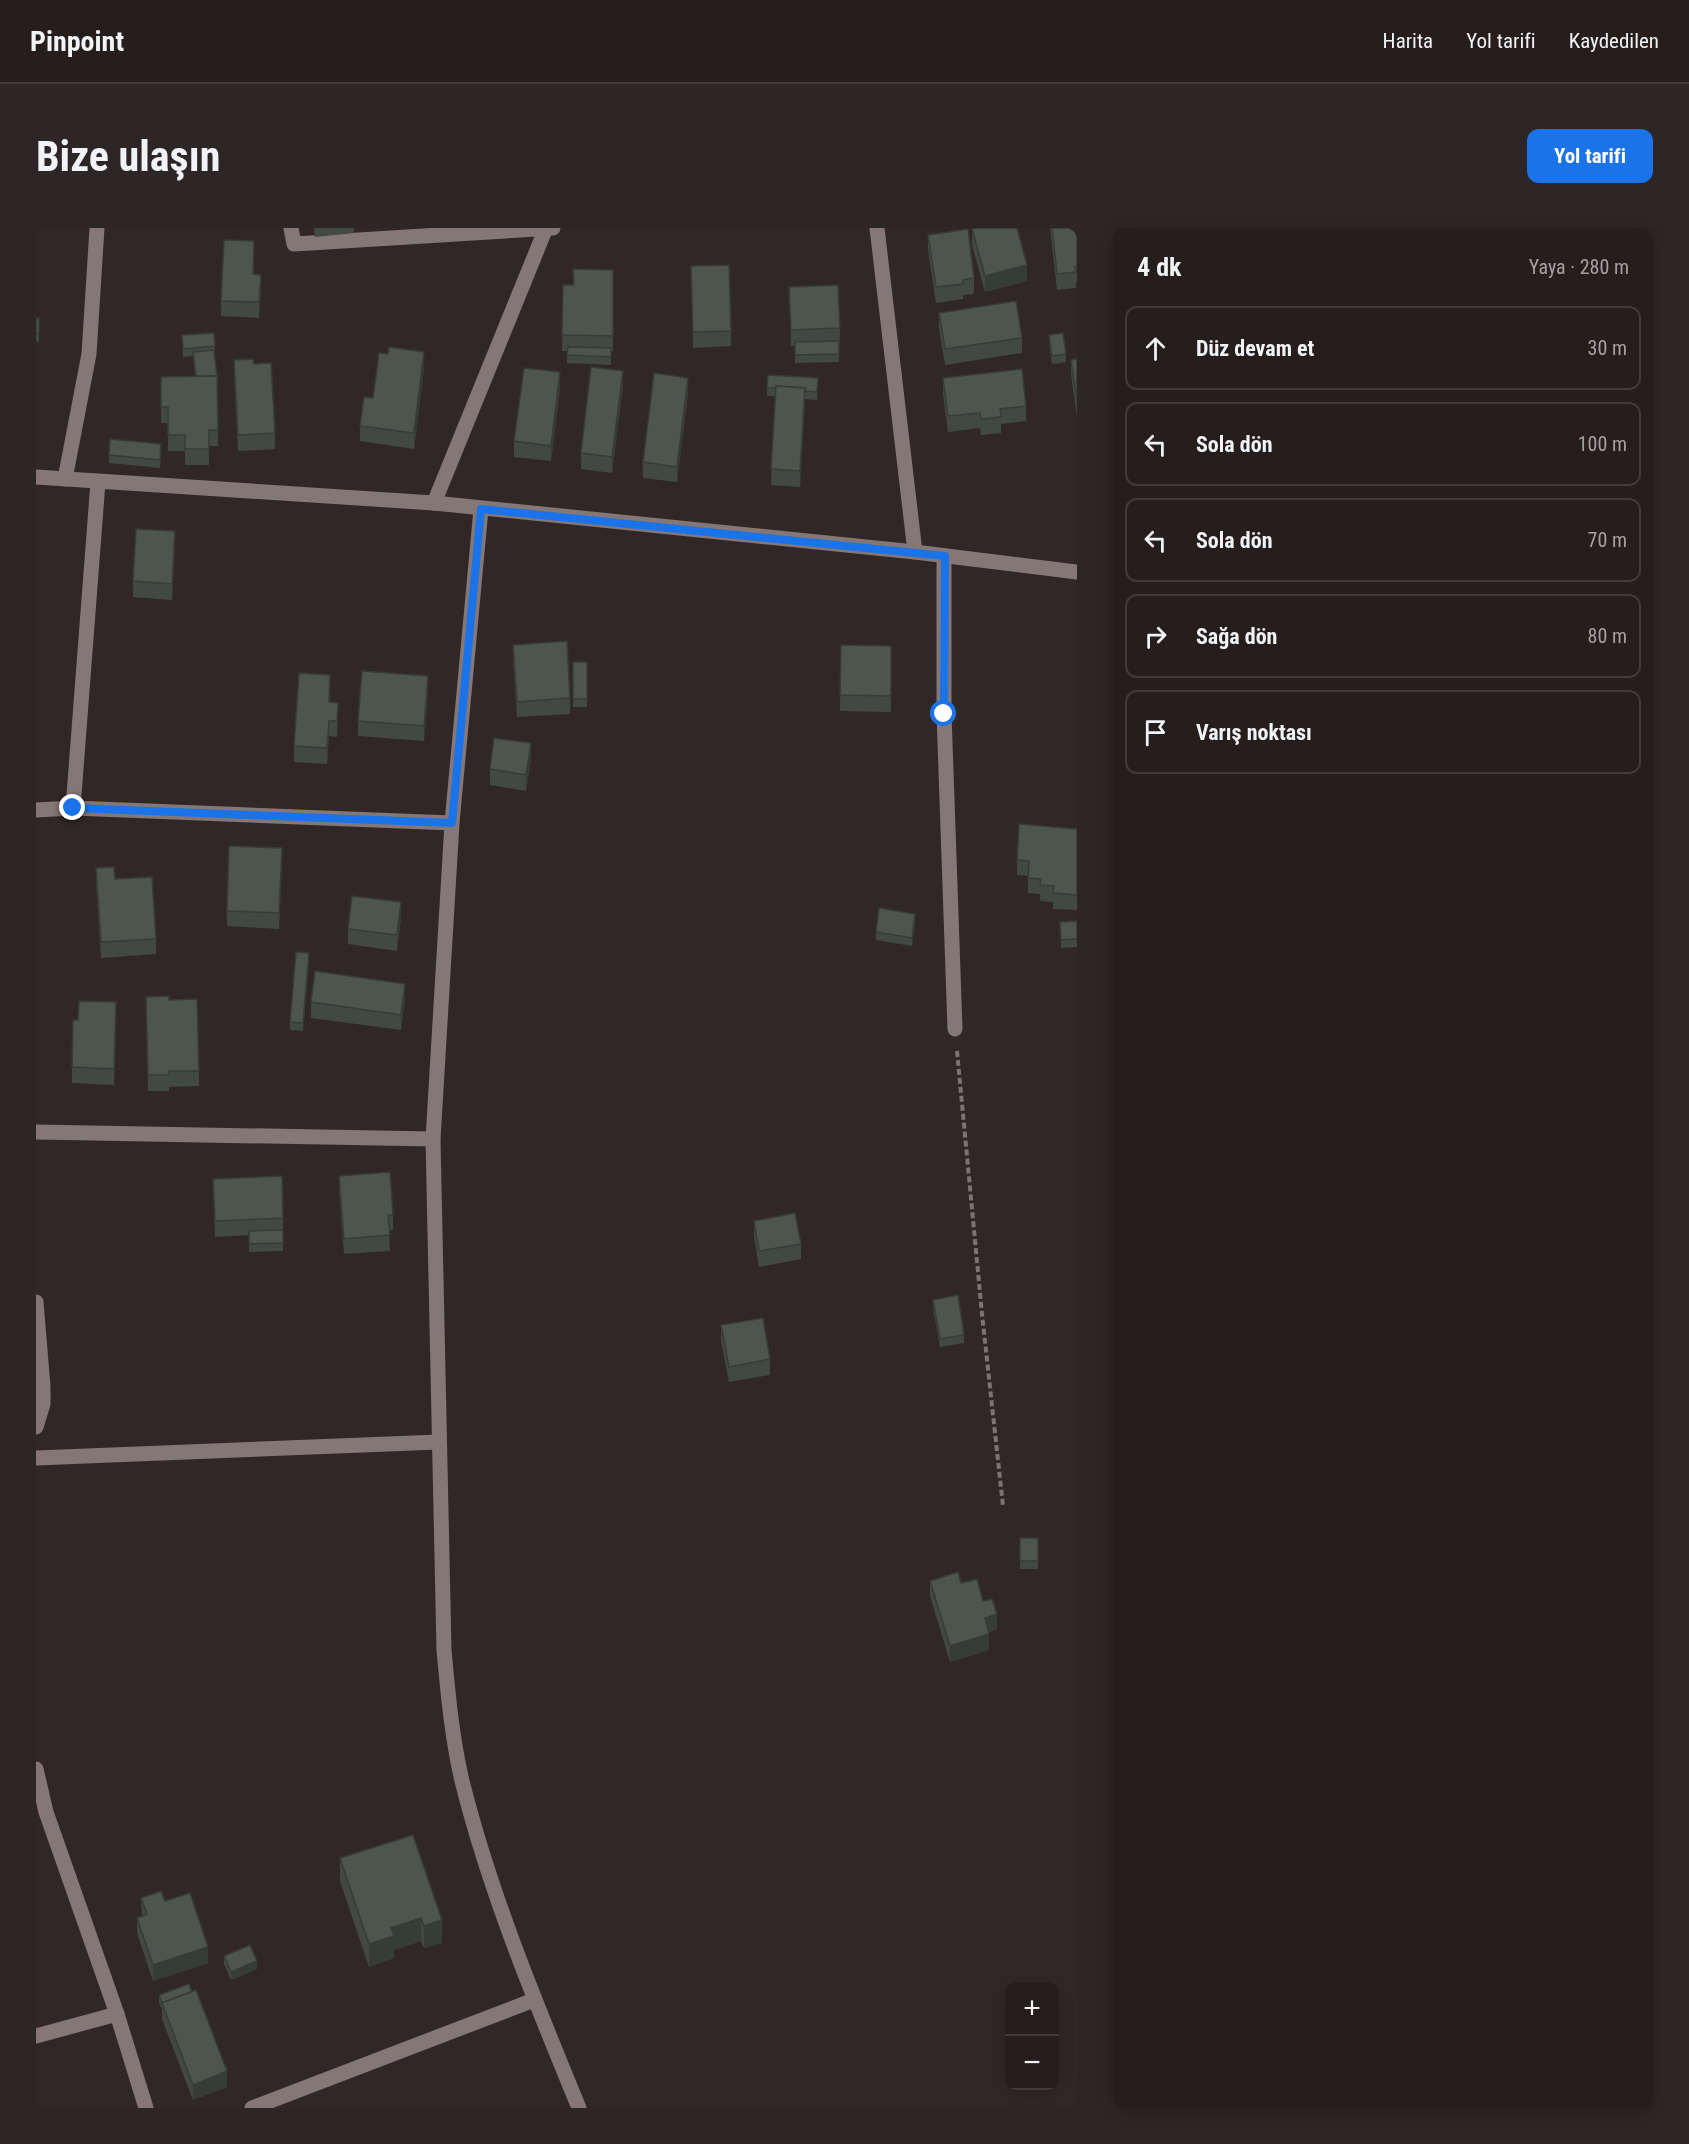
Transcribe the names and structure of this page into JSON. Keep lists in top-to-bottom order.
{
  "page": {
    "header": "Pinpoint",
    "nav": ["Harita", "Yol tarifi", "Kaydedilen"],
    "buttons": "Yol tarifi",
    "title": "Bize ulaşın",
    "heading": ["4 dk", "Yaya · 280 m"],
    "list": [
      ["Düz devam et", "30 m"],
      ["Sola dön", "100 m"],
      ["Sola dön", "70 m"],
      ["Sağa dön", "80 m"],
      "Varış noktası"
    ],
    "map_buttons": ["+", "−"]
  }
}
